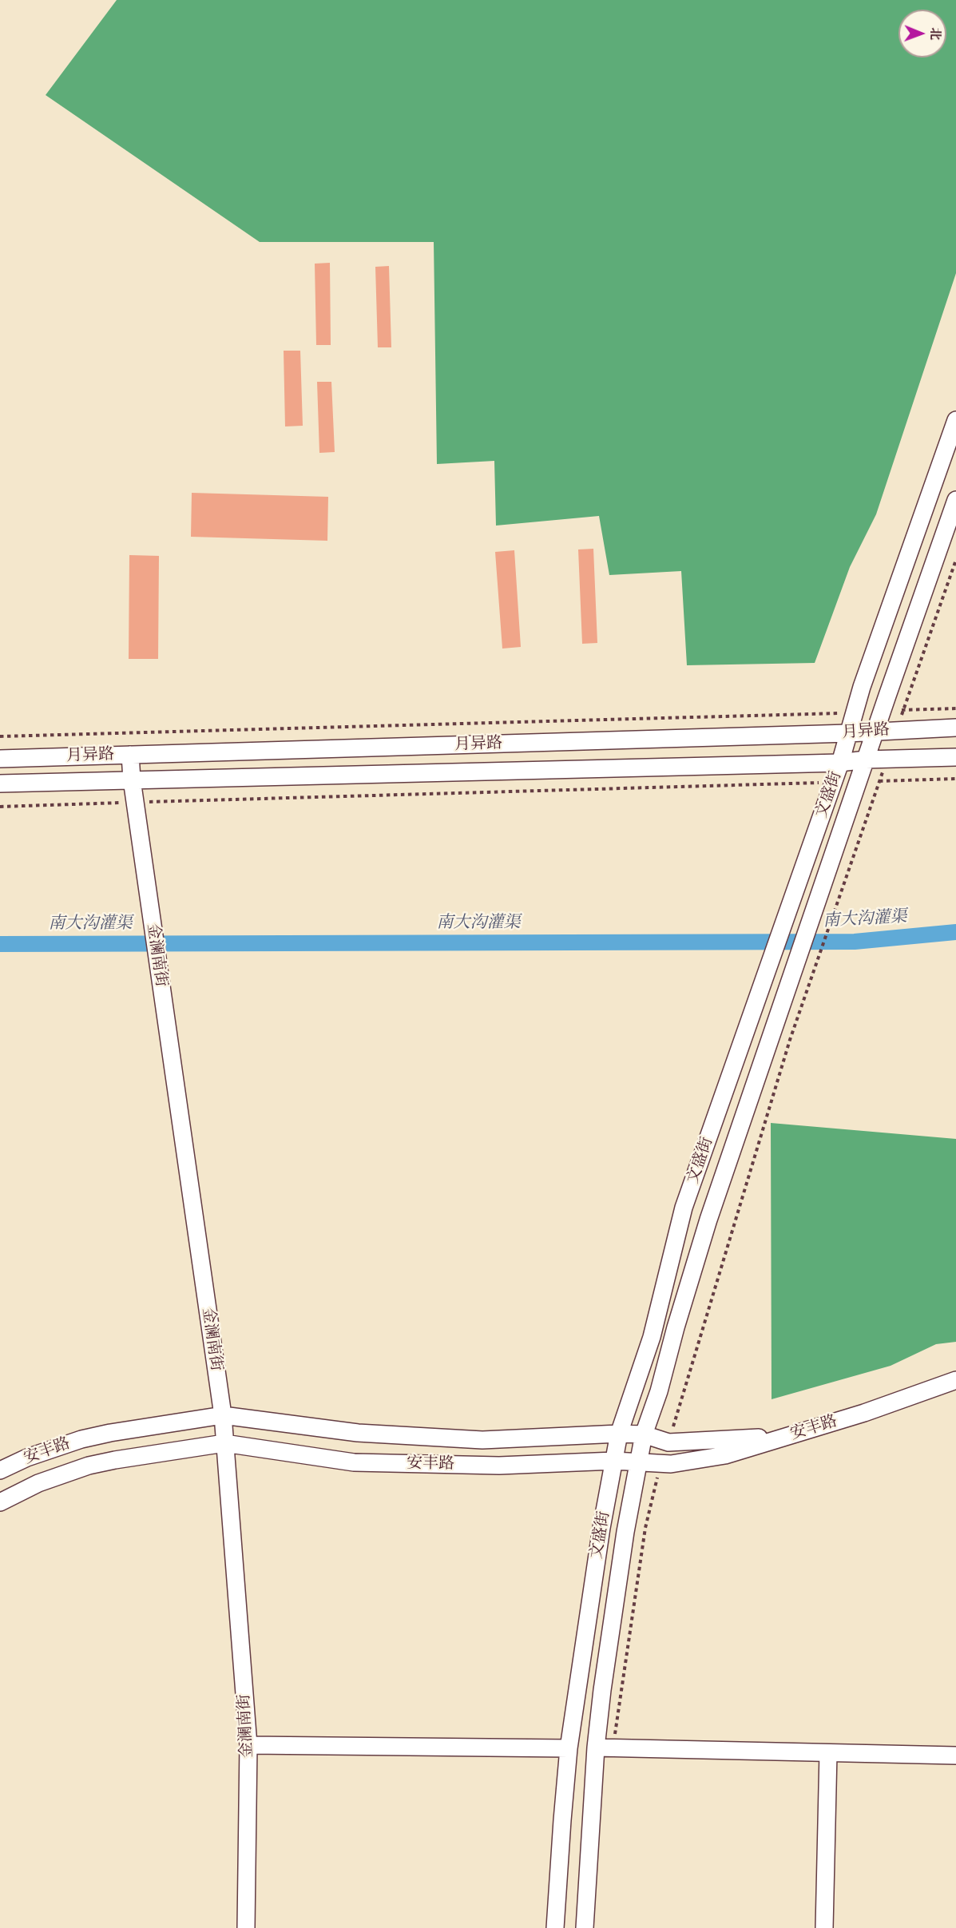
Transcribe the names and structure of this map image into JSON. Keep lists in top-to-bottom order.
{
  "streets": {
    "main road": [
      "月异路",
      "文盛街",
      "金澜南街",
      "安丰路"
    ]
  },
  "crossings": [
    ["月异路", "文盛街"],
    ["月异路", "金澜南街"],
    ["文盛街", "安丰路"],
    ["金澜南街", "安丰路"]
  ],
  "water": ["南大沟灌渠"],
  "north": "right"
}
